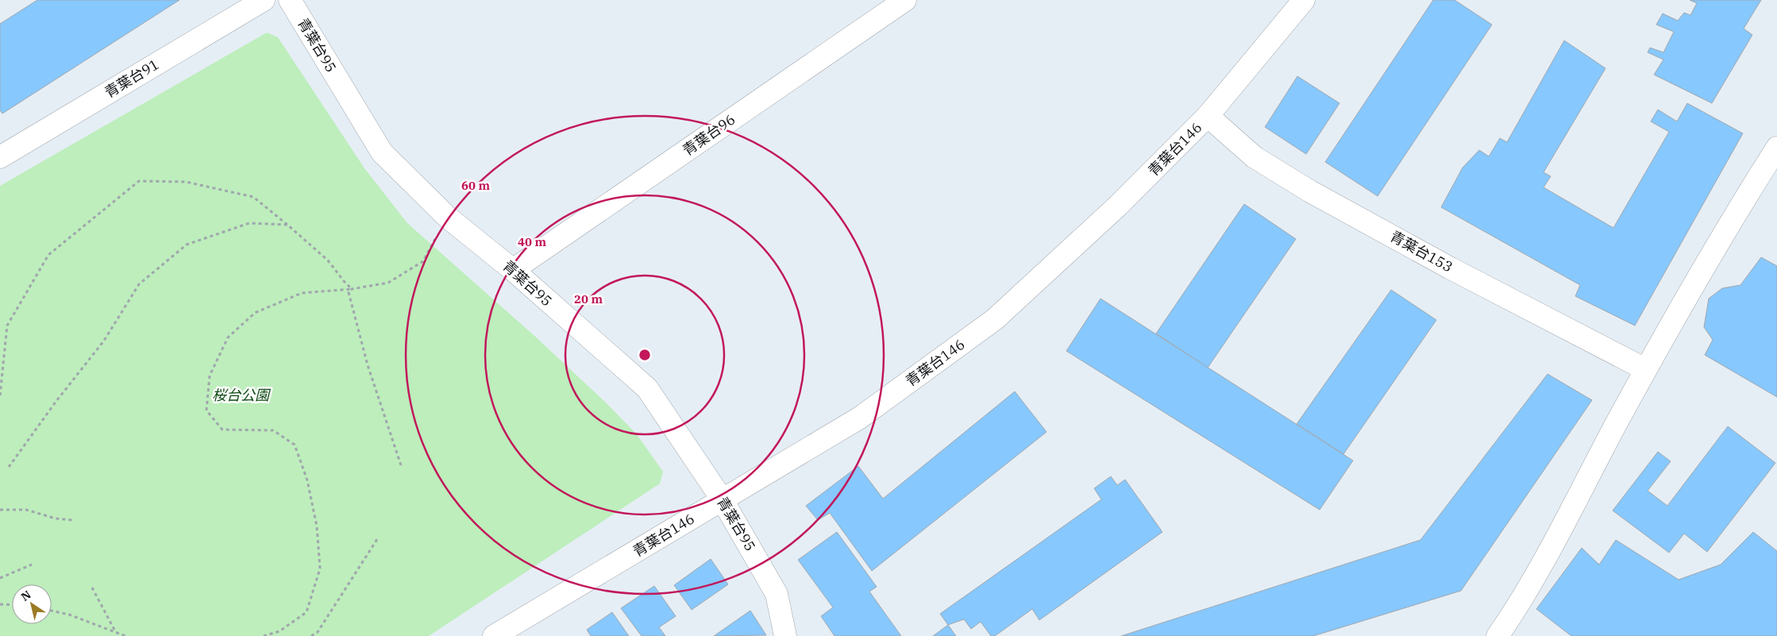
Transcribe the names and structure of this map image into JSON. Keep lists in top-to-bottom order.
{
  "streets": {
    "street": [
      "青葉台95",
      "青葉台91",
      "青葉台96",
      "青葉台146",
      "青葉台153"
    ]
  },
  "crossings": [
    ["青葉台95", "青葉台96"],
    ["青葉台95", "青葉台146"],
    ["青葉台146", "青葉台153"]
  ],
  "parks": ["桜台公園"],
  "north": "top left",
  "rings": ["60 m", "40 m", "20 m"]
}
